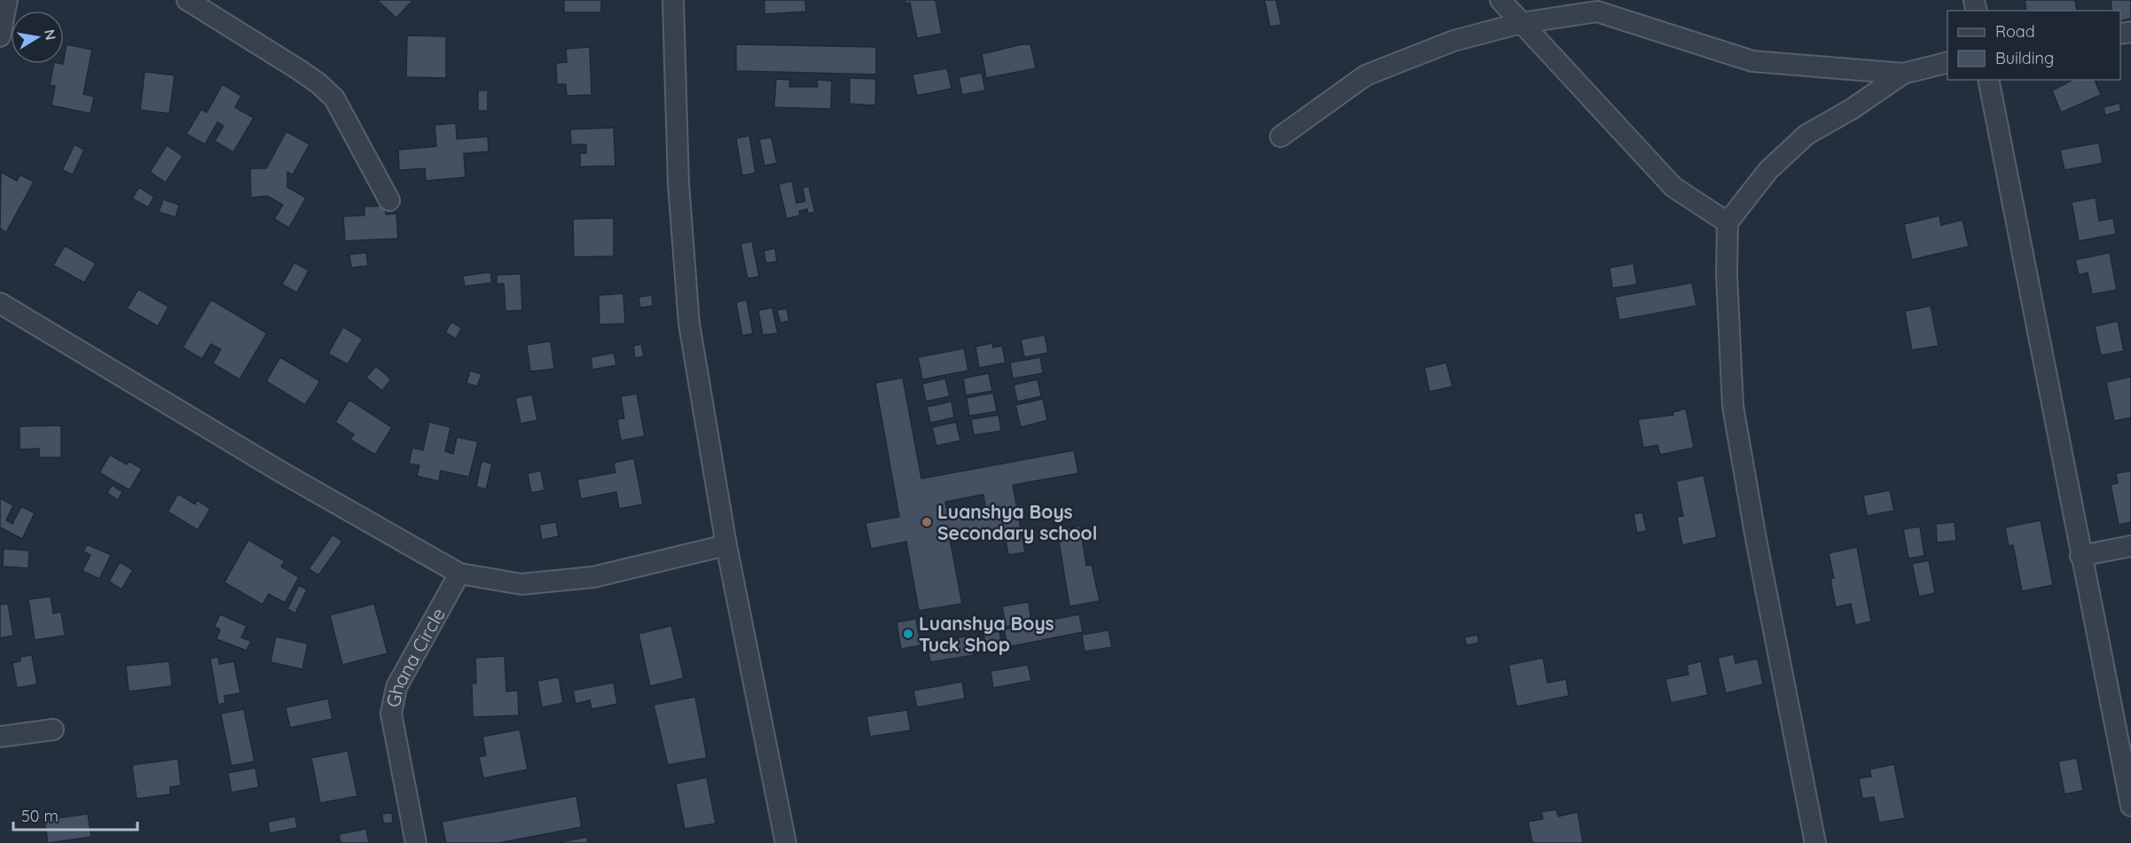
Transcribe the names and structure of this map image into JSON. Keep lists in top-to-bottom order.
{
  "streets": {
    "street": ["Ghana Circle"]
  },
  "places": ["Luanshya Boys Secondary school", "Luanshya Boys Tuck Shop"],
  "legend": ["Road", "Building"],
  "scale_bar": "50 m",
  "north": "right"
}
